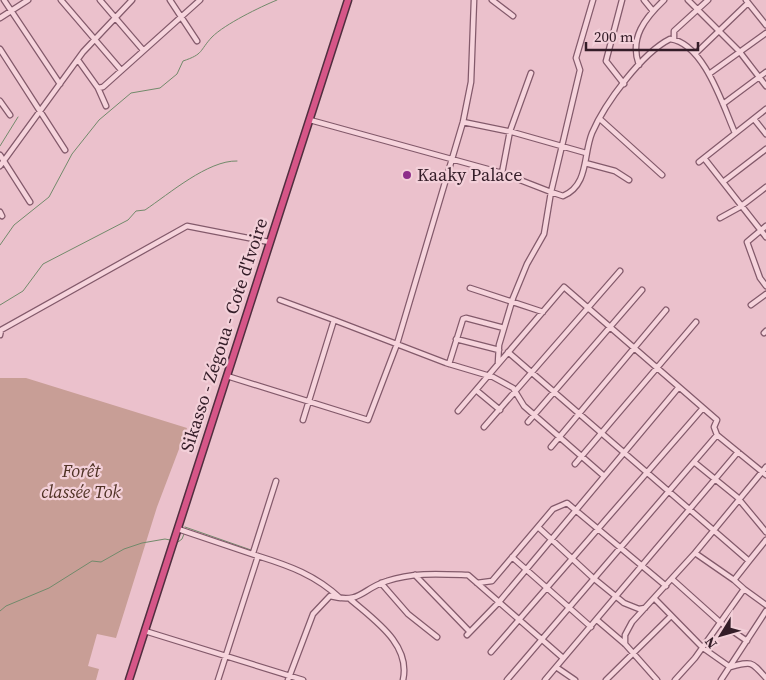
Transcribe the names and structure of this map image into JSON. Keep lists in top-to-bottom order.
{
  "streets": {
    "highway": ["Sikasso - Zégoua - Cote d'Ivoire"]
  },
  "parks": ["Forêt classée Tok"],
  "places": ["Kaaky Palace"],
  "scale_bar": "200 m",
  "north": "bottom left"
}
